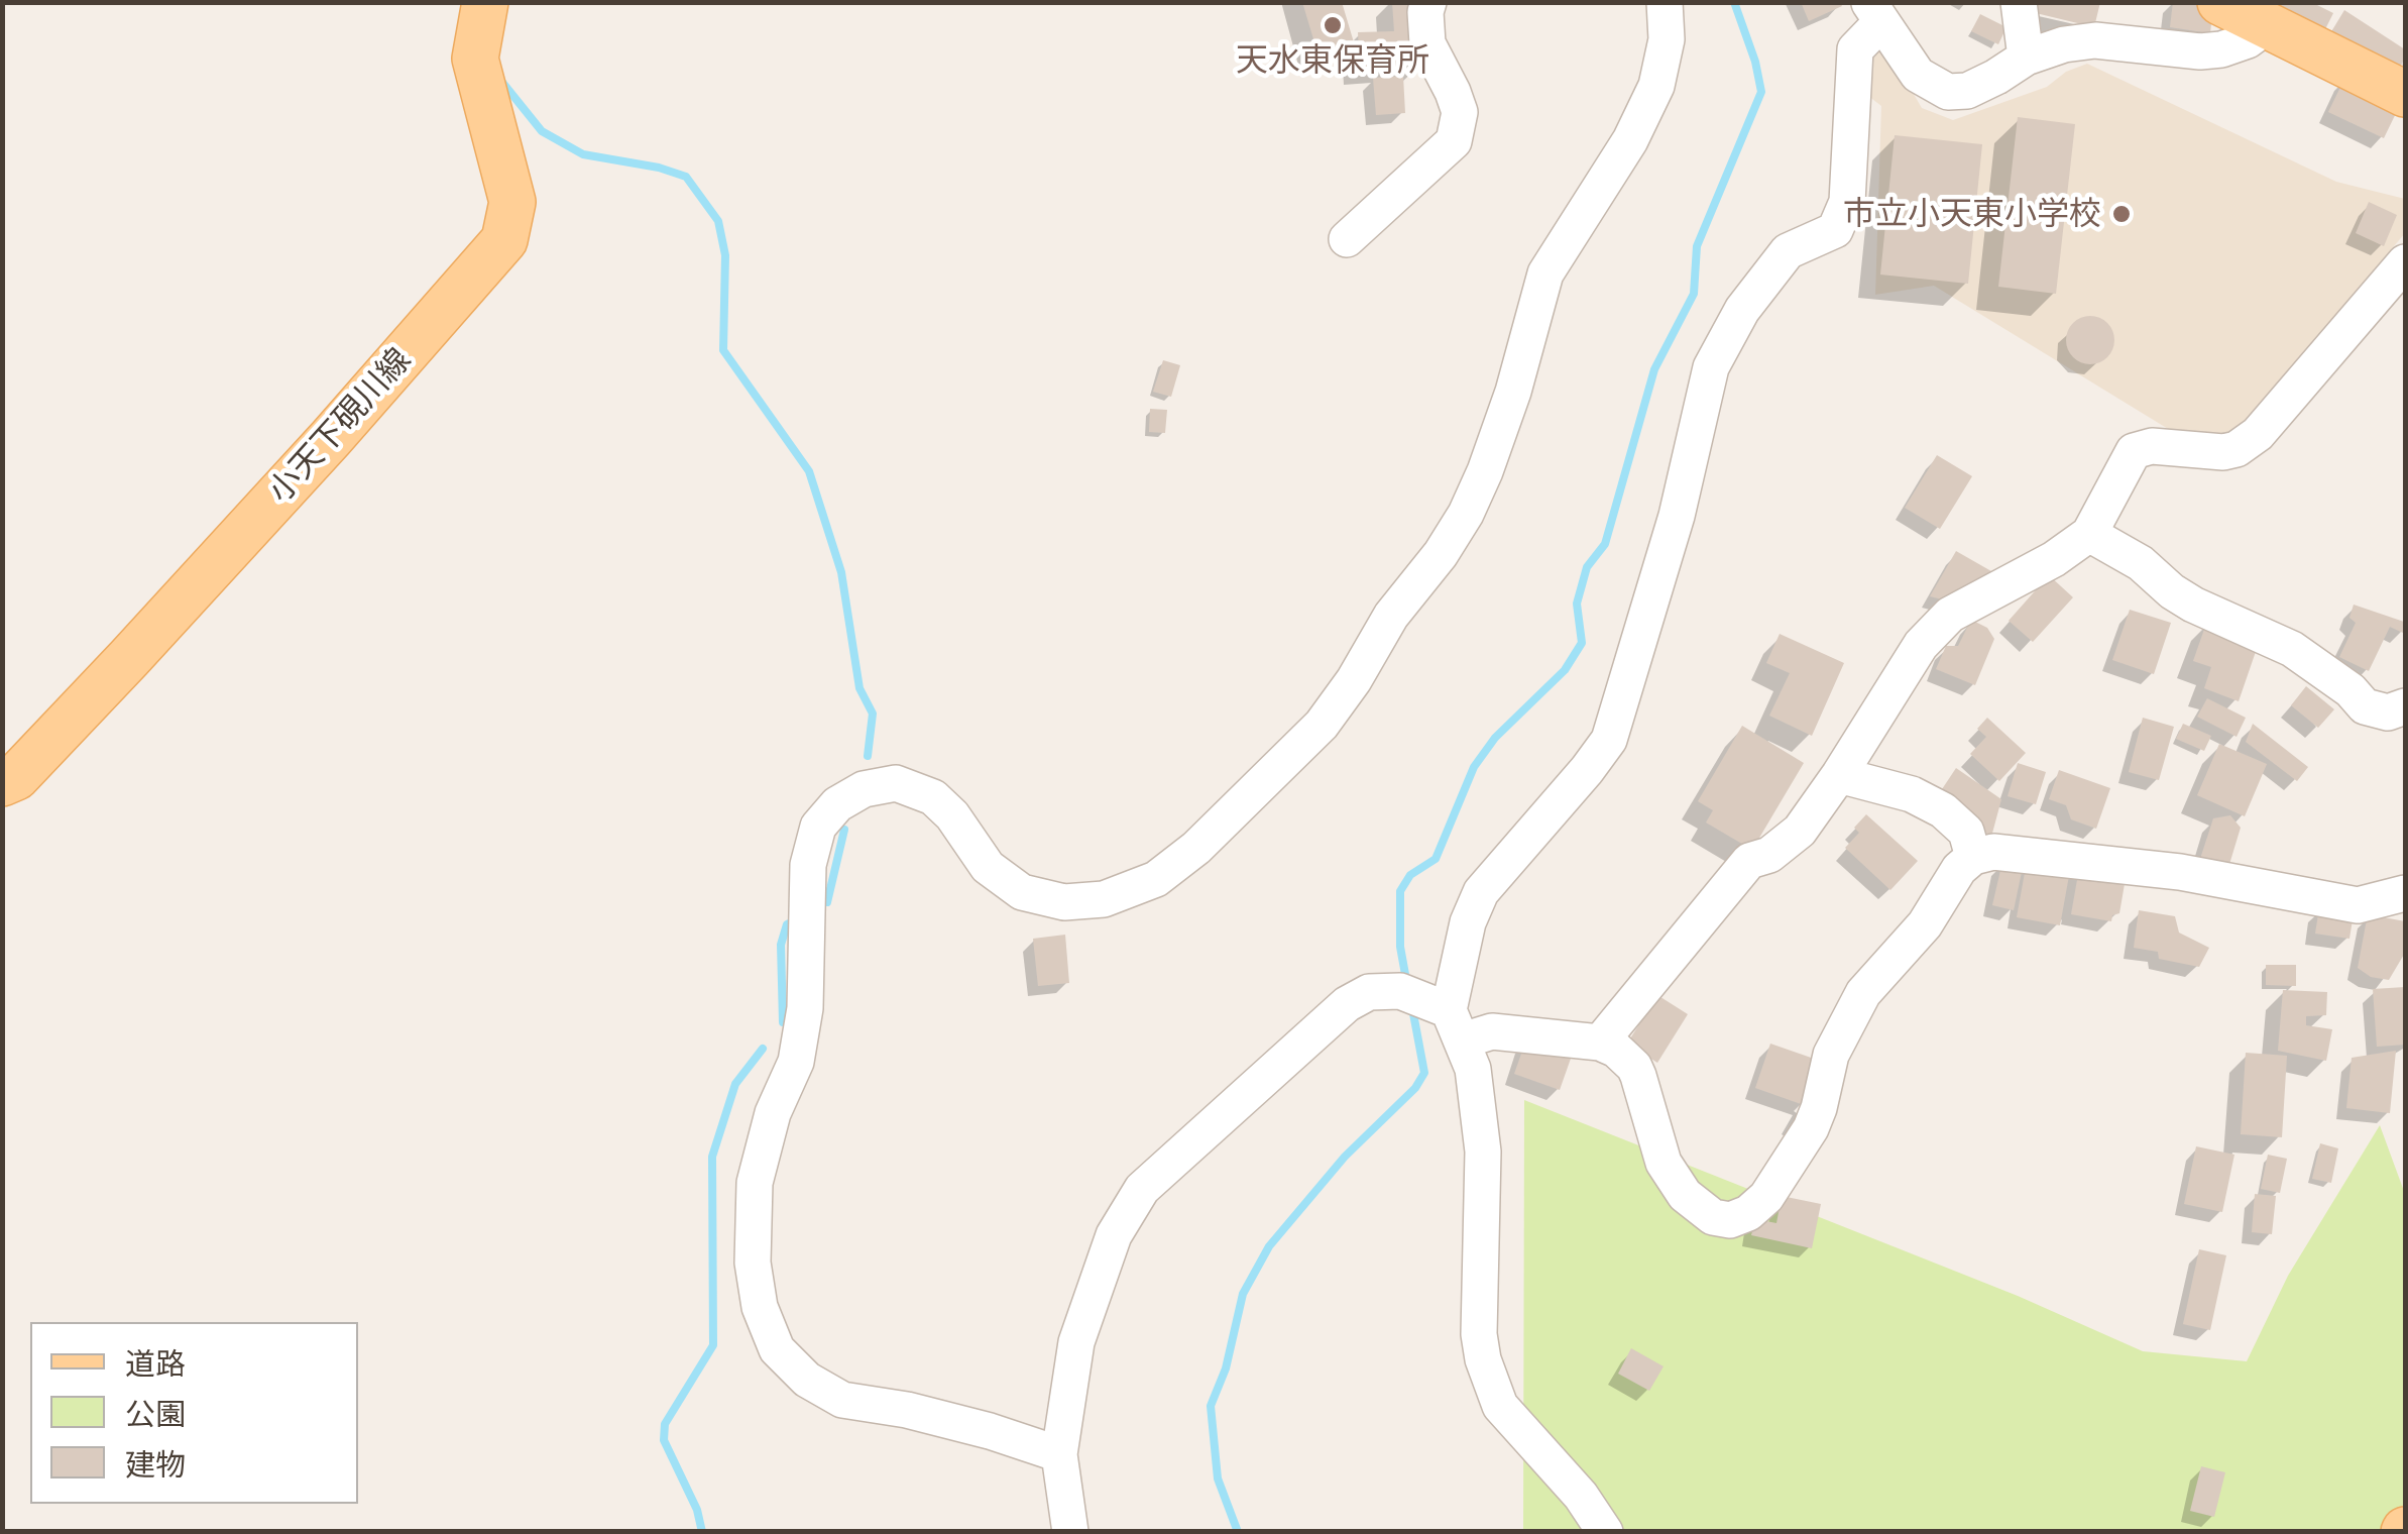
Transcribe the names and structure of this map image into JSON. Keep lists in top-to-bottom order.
{
  "streets": {
    "main road": ["小天下硯川線"]
  },
  "places": ["天水東保育所", "市立小天東小学校"],
  "legend": ["道路", "公園", "建物"]
}
